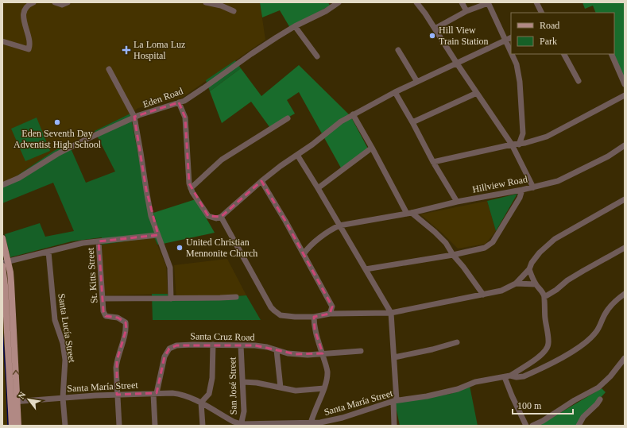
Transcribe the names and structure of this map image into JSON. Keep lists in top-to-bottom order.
{
  "streets": {
    "street": [
      "Eden Road",
      "Hillview Road",
      "St. Kitts Street",
      "Santa Lucía Street",
      "Santa Cruz Road",
      "San José Street",
      "Santa María Street"
    ]
  },
  "crossings": [
    ["St. Kitts Street", "Santa María Street"],
    ["Santa Lucía Street", "Santa María Street"],
    ["Santa Cruz Road", "San José Street"],
    ["Santa Cruz Road", "Santa María Street"],
    ["San José Street", "Santa María Street"]
  ],
  "places": {
    "other": ["Hill View Train Station", "Eden Seventh Day Adventist High School", "United Christian Mennonite Church"],
    "health": ["La Loma Luz Hospital"]
  },
  "legend": ["Road", "Park"],
  "scale_bar": "100 m",
  "north": "top left"
}
